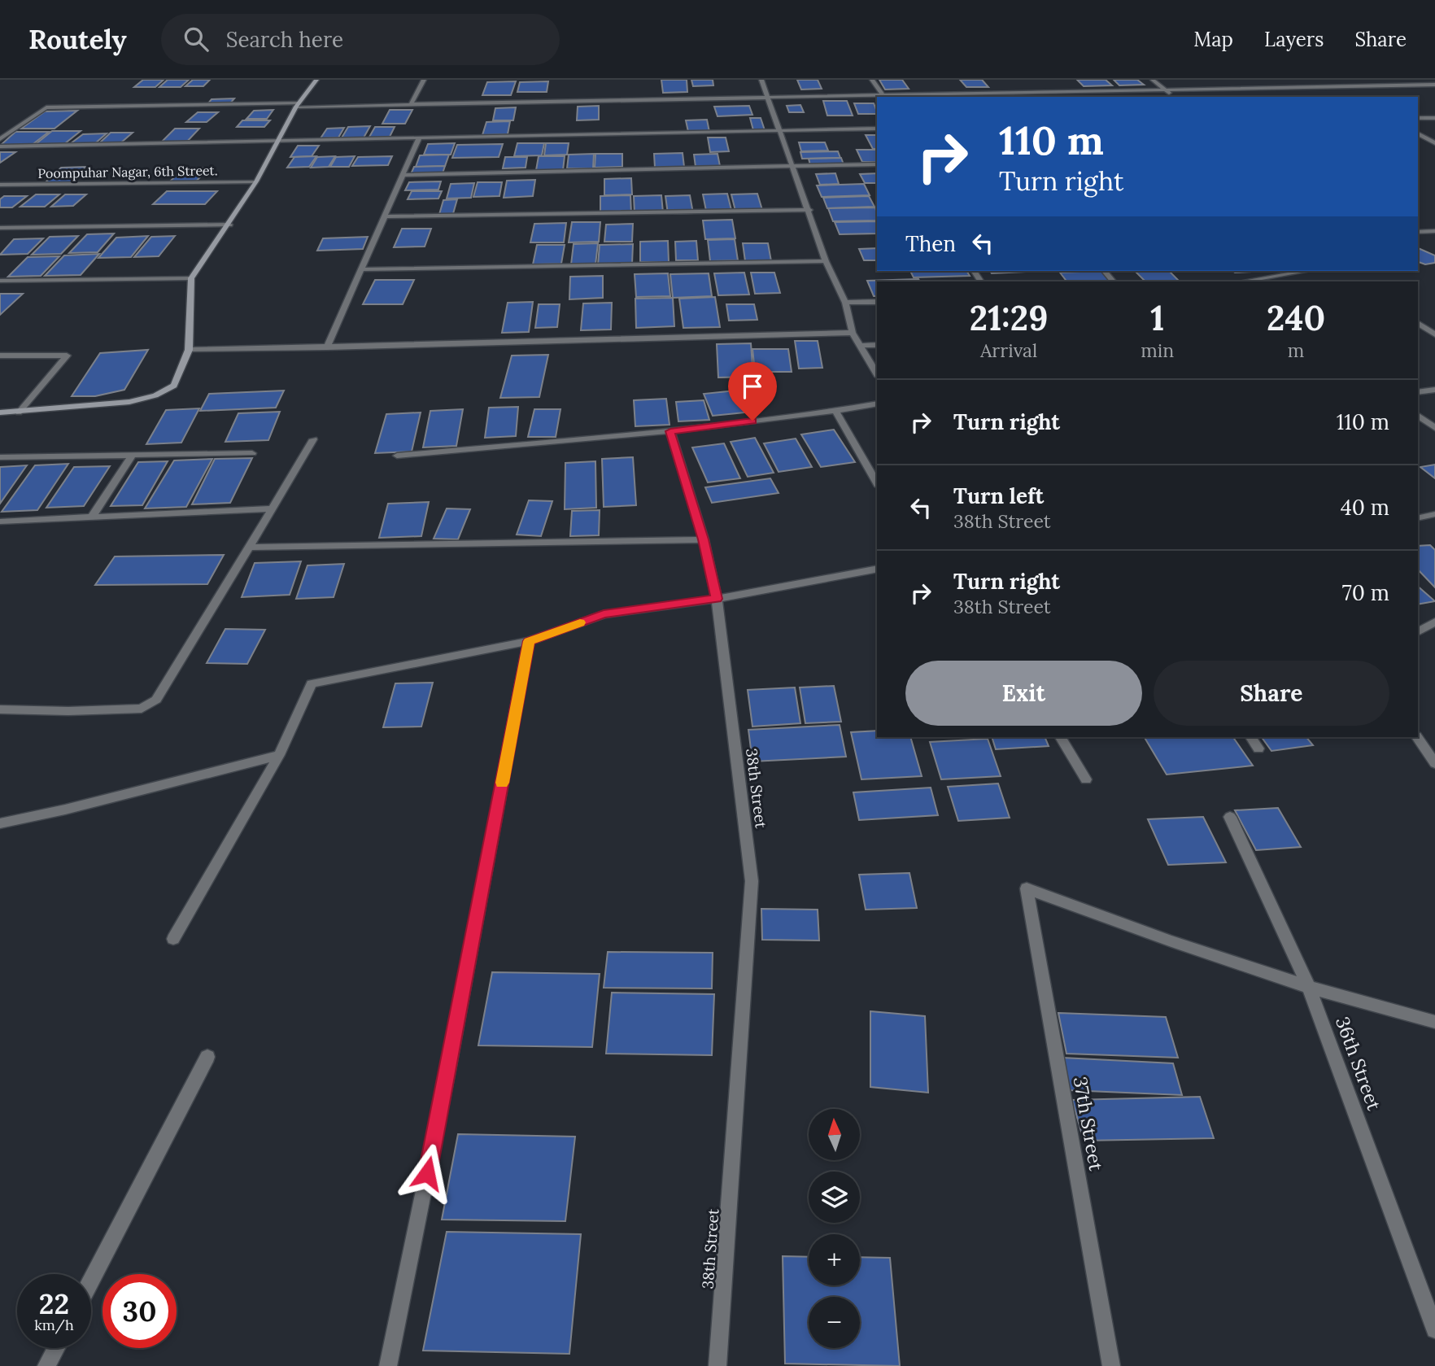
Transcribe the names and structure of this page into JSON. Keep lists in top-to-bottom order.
{
  "streets": {
    "street": [
      "Poompuhar Nagar, 6th Street.",
      "38th Street",
      "36th Street",
      "37th Street"
    ]
  },
  "crossings": [
    ["36th Street", "37th Street"]
  ],
  "north": "top",
  "page": {
    "header": "Routely",
    "search": "Search here",
    "nav": ["Map", "Layers", "Share"],
    "turn": ["110 m", "Turn right"],
    "then": "Then",
    "eta": [
      "21:29",
      "Arrival",
      "1",
      "min",
      "240",
      "m"
    ],
    "list": [
      {
        "name": "Turn right",
        "value": "110 m"
      },
      {
        "name": "Turn left",
        "note": "38th Street",
        "value": "40 m"
      },
      {
        "name": "Turn right",
        "note": "38th Street",
        "value": "70 m"
      }
    ],
    "buttons": ["Exit", "Share"],
    "map_buttons": ["+", "−"],
    "speed": "22 km/h",
    "limit": "30"
  }
}
